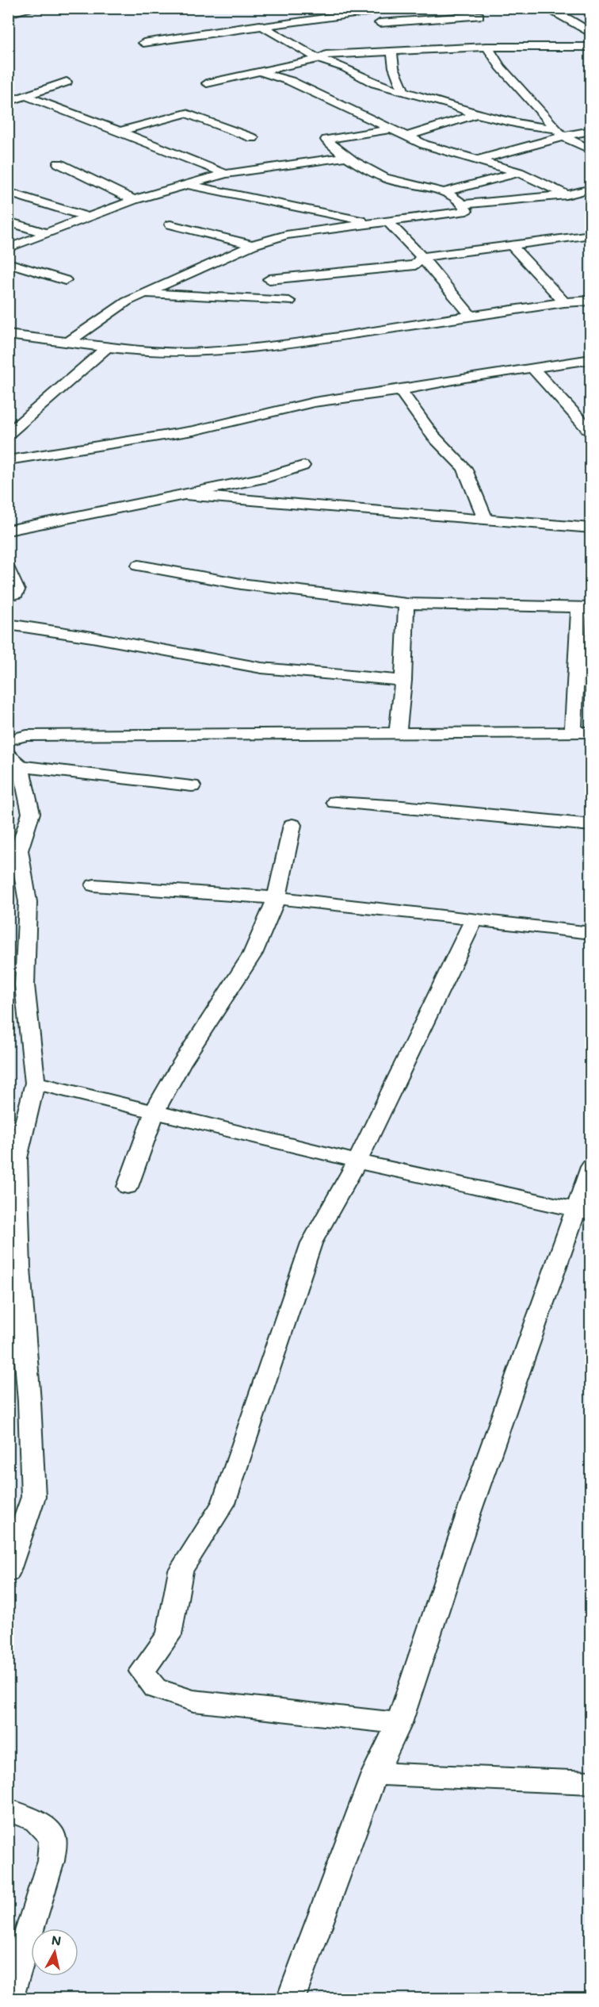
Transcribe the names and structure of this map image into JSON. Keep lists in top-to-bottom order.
{
  "north": "top"
}
